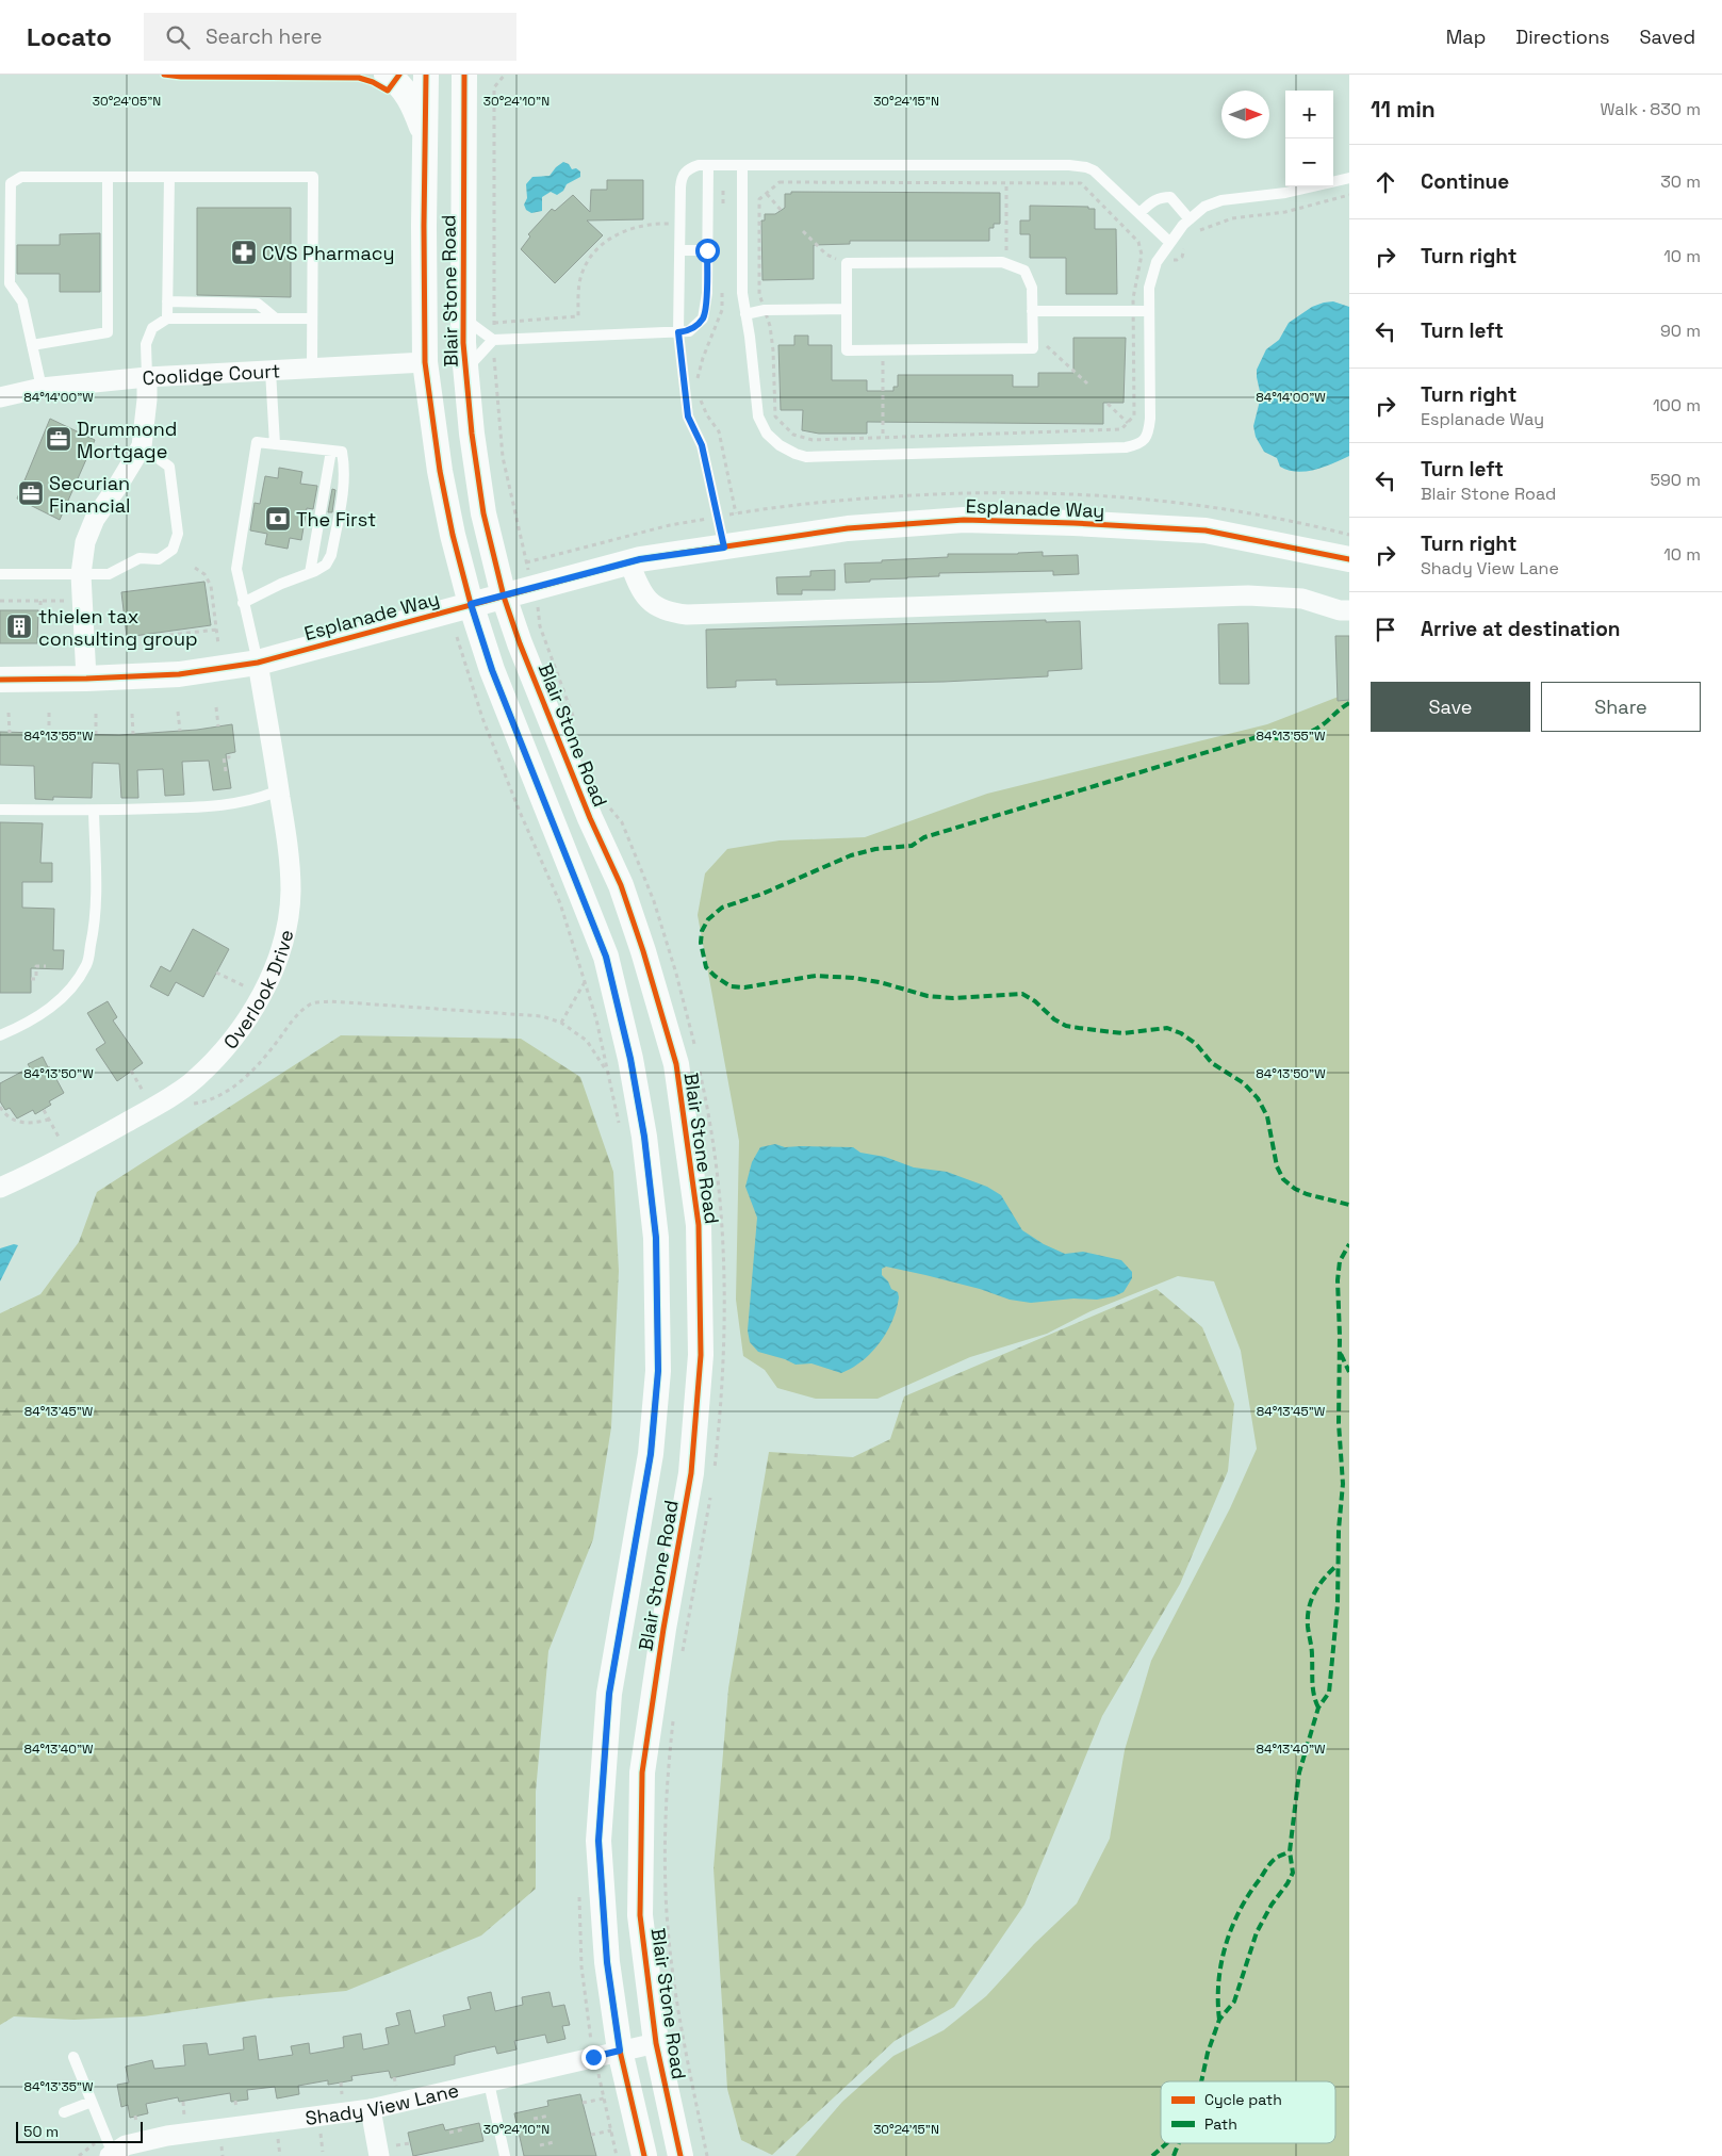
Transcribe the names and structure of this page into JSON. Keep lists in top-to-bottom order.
{
  "streets": {
    "street": [
      "Blair Stone Road",
      "Coolidge Court",
      "Esplanade Way",
      "Overlook Drive",
      "Shady View Lane"
    ]
  },
  "crossings": [
    ["Blair Stone Road", "Coolidge Court"],
    ["Blair Stone Road", "Esplanade Way"],
    ["Blair Stone Road", "Shady View Lane"],
    ["Esplanade Way", "Overlook Drive"]
  ],
  "places": {
    "pharmacy": ["CVS Pharmacy"],
    "office": ["Drummond Mortgage", "Securian Financial"],
    "bank": ["The First"],
    "building": ["thielen tax consulting group"]
  },
  "legend": ["Cycle path", "Path"],
  "scale_bar": "50 m",
  "north": "right",
  "page": {
    "header": "Locato",
    "search": "Search here",
    "nav": ["Map", "Directions", "Saved"],
    "heading": ["11 min", "Walk · 830 m"],
    "map_buttons": ["+", "−"],
    "list": [
      ["Continue", "30 m"],
      ["Turn right", "10 m"],
      ["Turn left", "90 m"],
      ["Turn right", "Esplanade Way", "100 m"],
      ["Turn left", "Blair Stone Road", "590 m"],
      ["Turn right", "Shady View Lane", "10 m"],
      "Arrive at destination"
    ],
    "buttons": ["Save", "Share"],
    "scale": "50 m"
  },
  "coordinates": [
    "30°24'05\"N",
    "30°24'10\"N",
    "30°24'15\"N",
    "84°14'00\"W",
    "84°13'55\"W",
    "84°13'50\"W",
    "84°13'45\"W",
    "84°13'40\"W",
    "84°13'35\"W"
  ]
}
